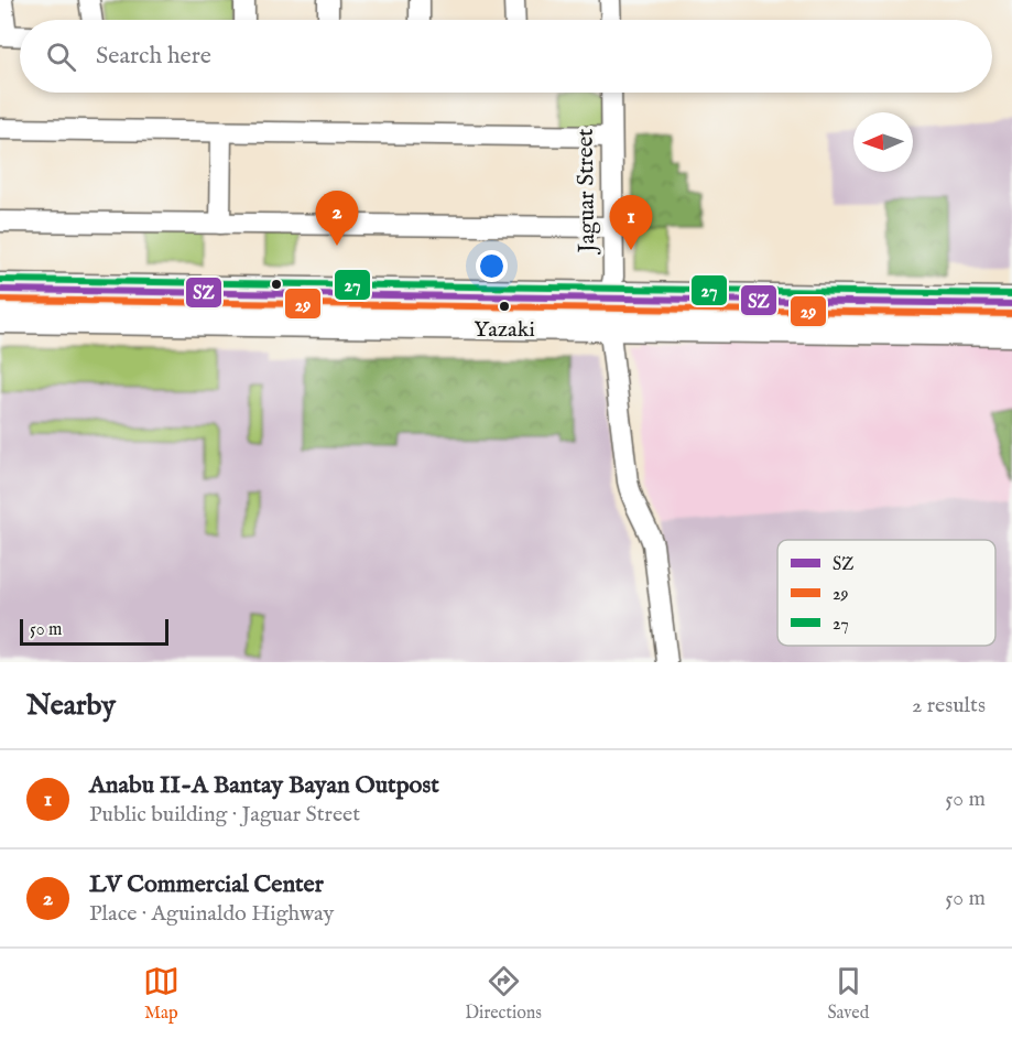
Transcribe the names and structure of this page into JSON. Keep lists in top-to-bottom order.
{
  "streets": {
    "street": ["Jaguar Street"]
  },
  "places": ["Yazaki"],
  "lines": ["transit line 27", "transit line SZ", "transit line 29"],
  "legend": ["SZ", "29", "27"],
  "scale_bar": "50 m",
  "north": "left",
  "page": {
    "search": "Search here",
    "pins": ["2", "1"],
    "scale": "50 m",
    "heading": ["Nearby", "2 results"],
    "list": [
      {
        "mark": "1",
        "name": "Anabu II-A Bantay Bayan Outpost",
        "note": "Public building · Jaguar Street",
        "value": "50 m"
      },
      {
        "mark": "2",
        "name": "LV Commercial Center",
        "note": "Place · Aguinaldo Highway",
        "value": "50 m"
      }
    ],
    "nav": ["Map", "Directions", "Saved"]
  }
}
